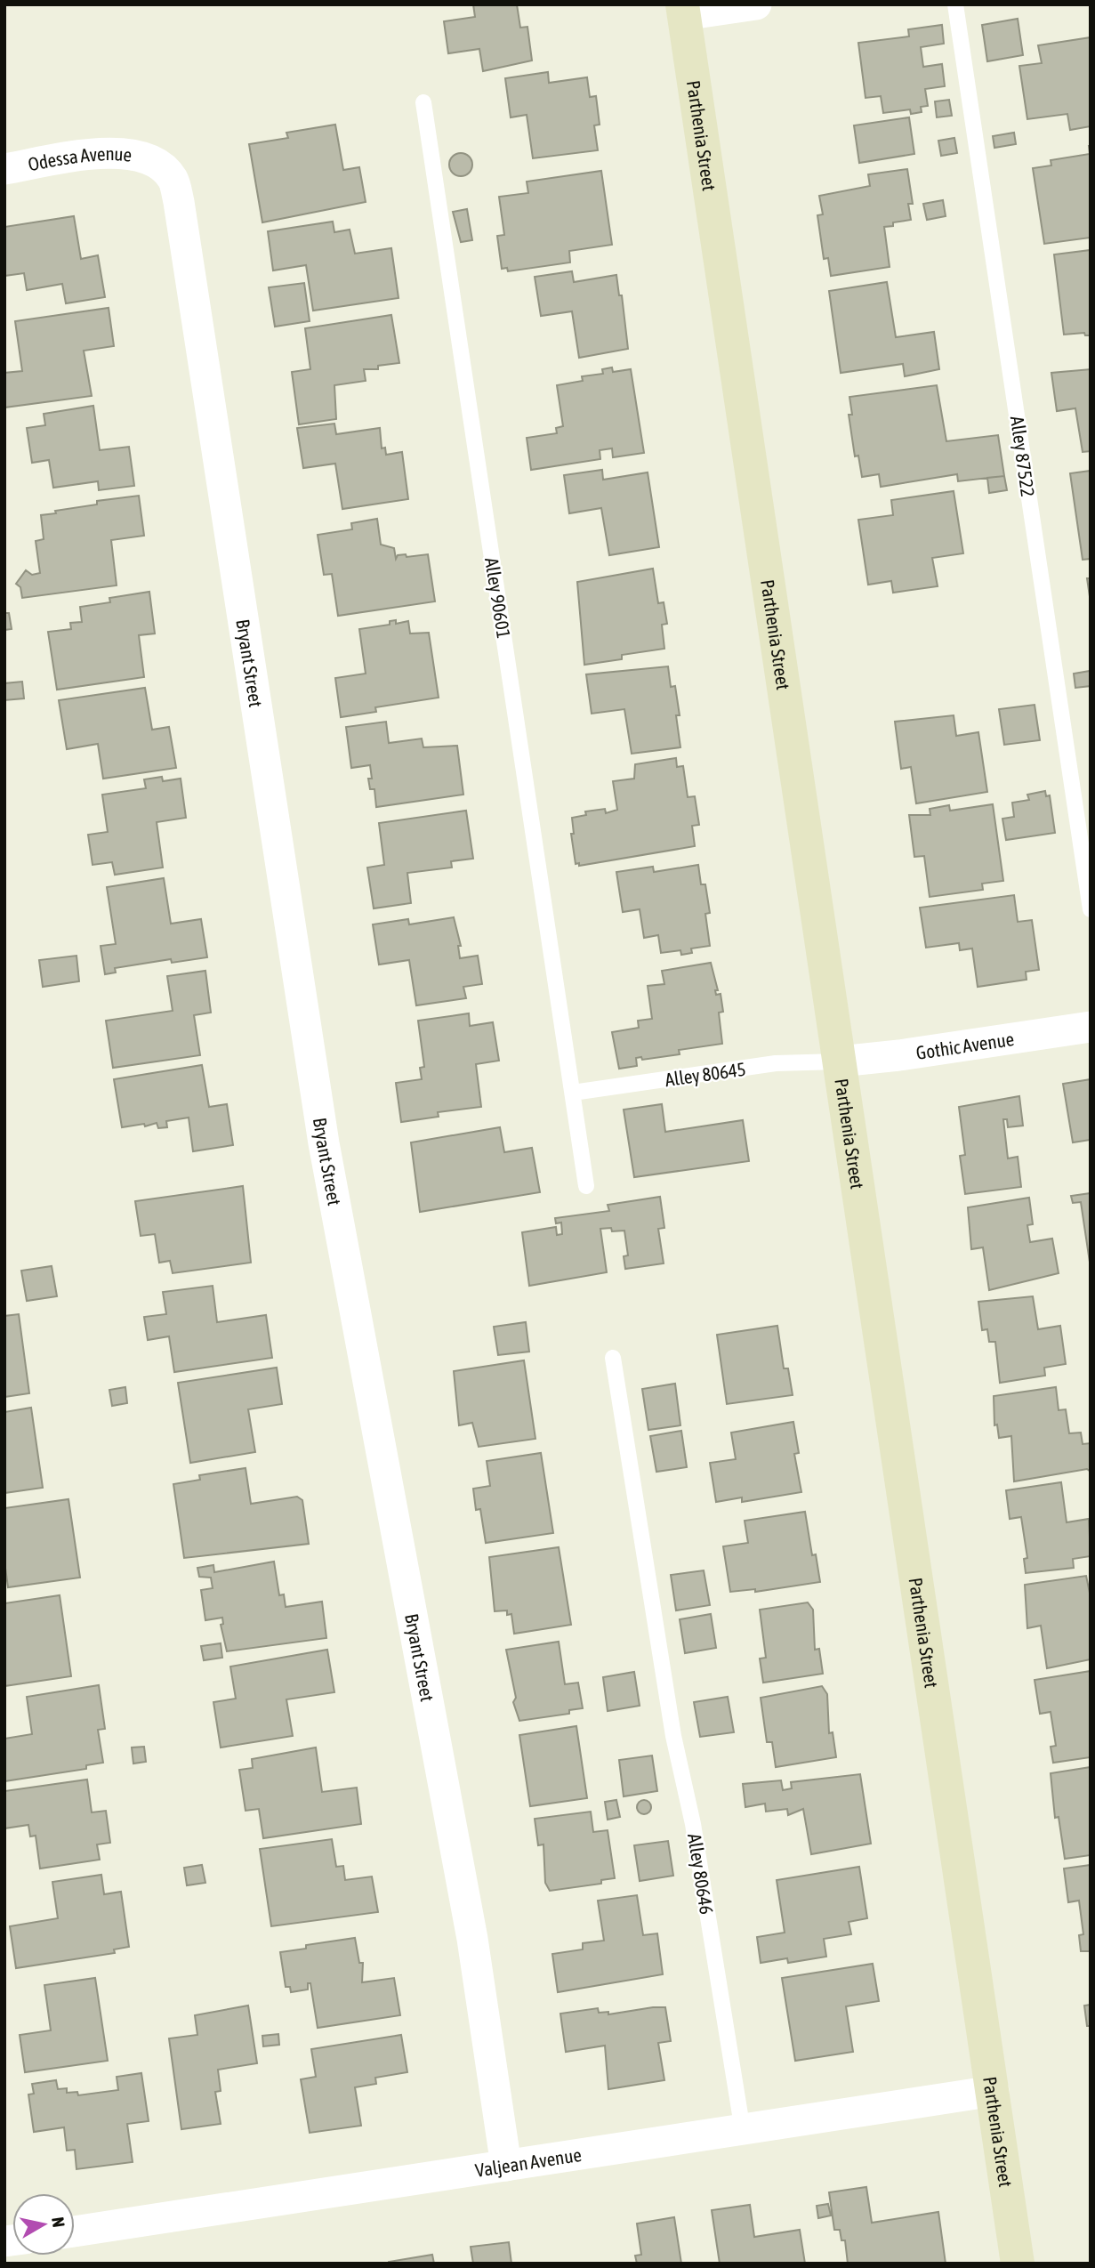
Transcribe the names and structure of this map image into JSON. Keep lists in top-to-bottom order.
{
  "streets": {
    "main road": ["Parthenia Street"],
    "street": [
      "Odessa Avenue",
      "Bryant Street",
      "Gothic Avenue",
      "Valjean Avenue"
    ],
    "lane": [
      "Alley 87522",
      "Alley 90601",
      "Alley 80645",
      "Alley 80646"
    ]
  },
  "crossings": [
    ["Parthenia Street", "Gothic Avenue"],
    ["Parthenia Street", "Alley 80645"],
    ["Parthenia Street", "Valjean Avenue"],
    ["Odessa Avenue", "Bryant Street"],
    ["Alley 90601", "Alley 80645"],
    ["Bryant Street", "Valjean Avenue"],
    ["Gothic Avenue", "Alley 80645"],
    ["Alley 80646", "Valjean Avenue"]
  ],
  "north": "right"
}
